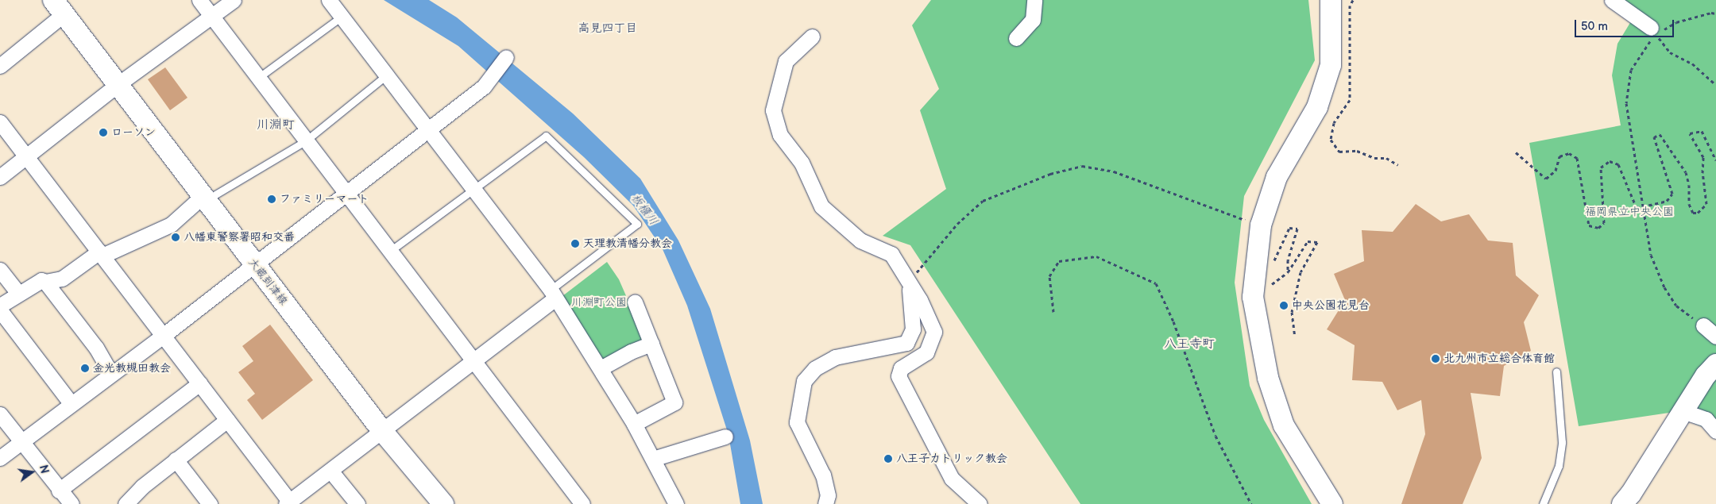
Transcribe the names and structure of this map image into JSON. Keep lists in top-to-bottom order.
{
  "streets": {
    "street": ["大蔵到津線"]
  },
  "districts": ["高見四丁目", "川淵町", "八王寺町"],
  "water": ["板櫃川"],
  "parks": ["福岡県立中央公園", "川淵町公園"],
  "places": [
    "ローソン",
    "ファミリーマート",
    "八幡東警察署昭和交番",
    "天理教清幡分教会",
    "中央公園花見台",
    "北九州市立総合体育館",
    "金光教槻田教会",
    "八王子カトリック教会"
  ],
  "scale_bar": "50 m",
  "north": "right"
}
